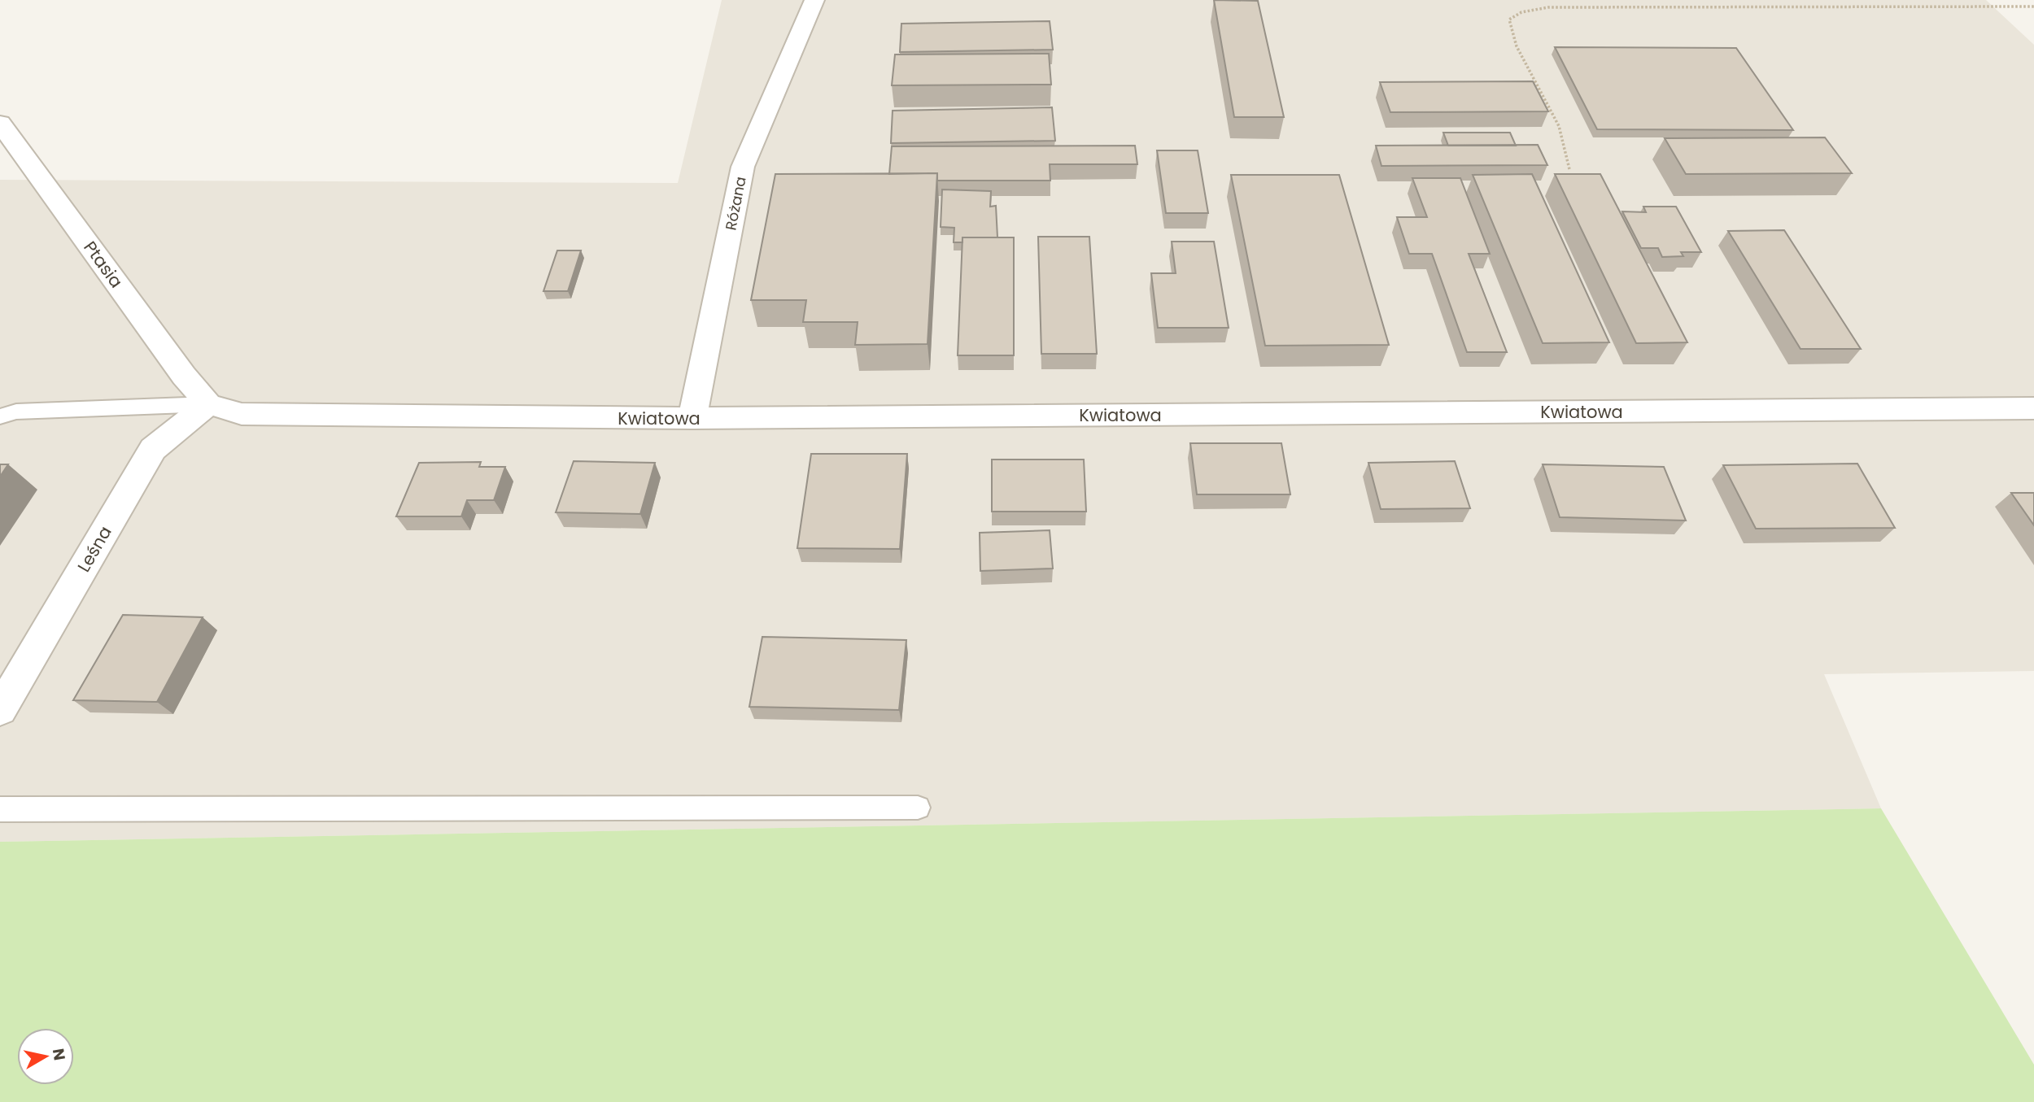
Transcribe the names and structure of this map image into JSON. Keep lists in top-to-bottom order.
{
  "streets": {
    "street": [
      "Różana",
      "Ptasia",
      "Kwiatowa",
      "Leśna"
    ]
  },
  "crossings": [
    ["Różana", "Kwiatowa"],
    ["Ptasia", "Kwiatowa"],
    ["Ptasia", "Leśna"],
    ["Kwiatowa", "Leśna"]
  ],
  "north": "right"
}
